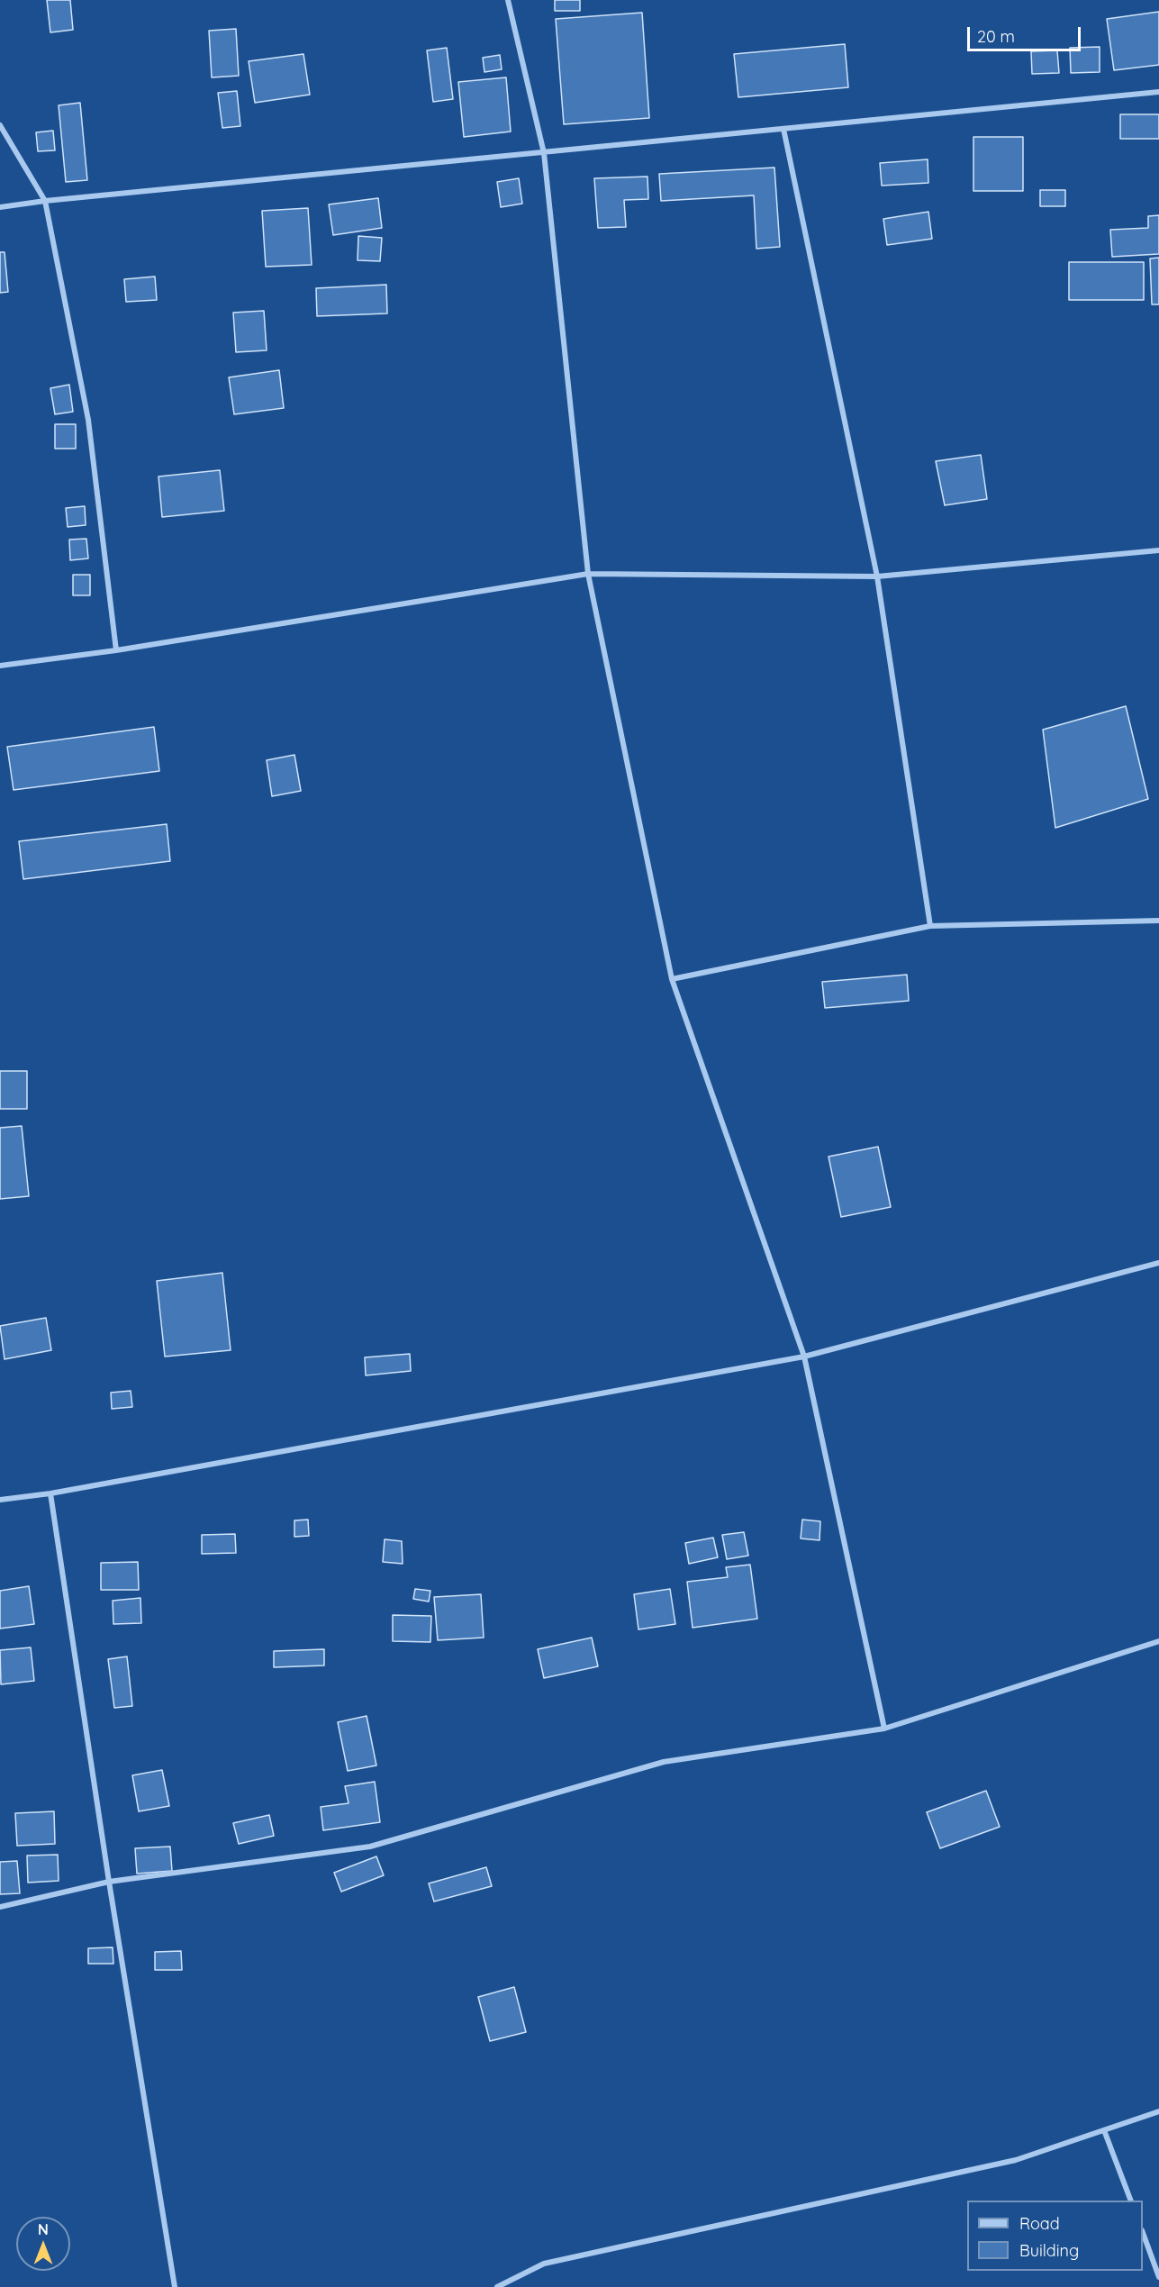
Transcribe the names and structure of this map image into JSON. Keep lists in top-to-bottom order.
{
  "legend": ["Road", "Building"],
  "scale_bar": "20 m",
  "north": "top"
}
